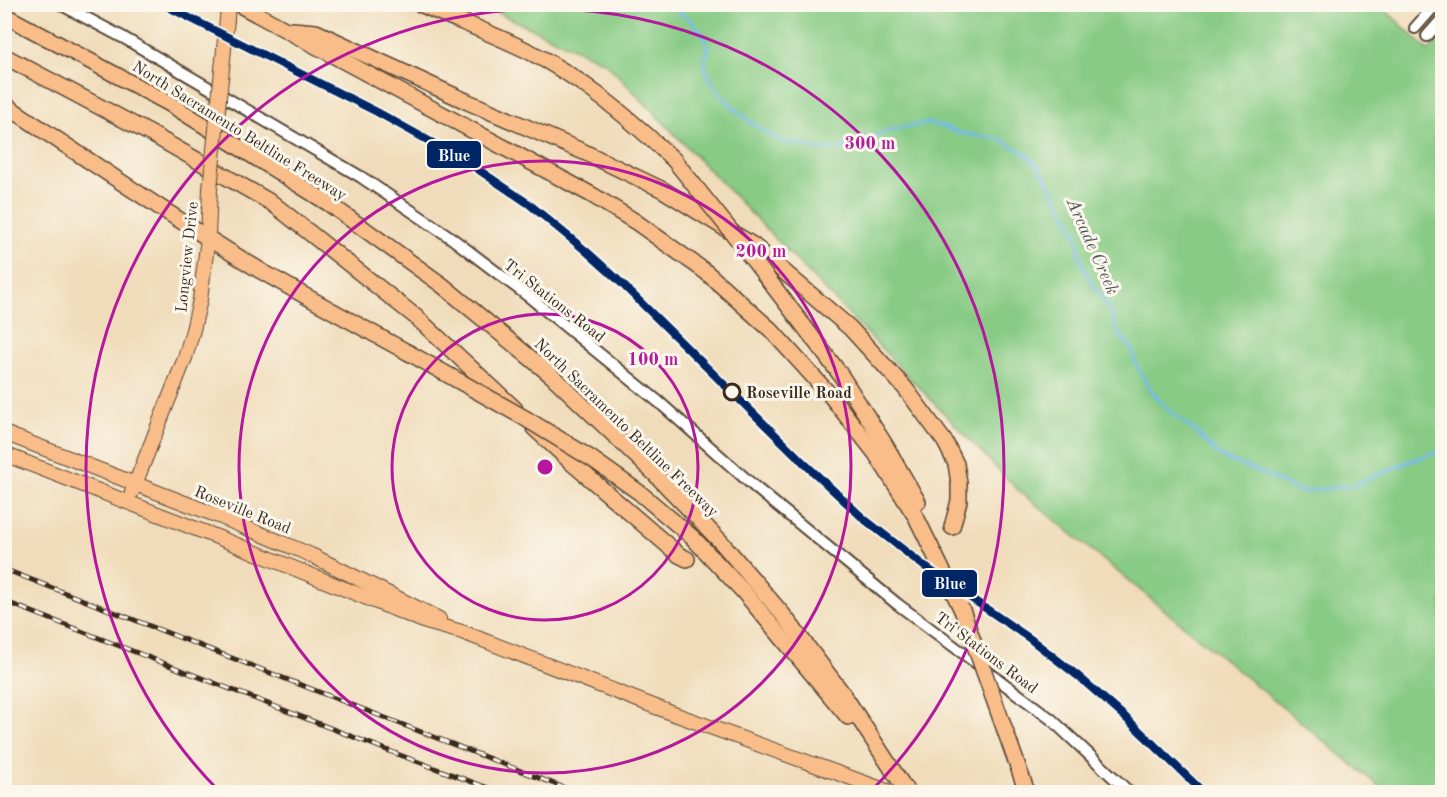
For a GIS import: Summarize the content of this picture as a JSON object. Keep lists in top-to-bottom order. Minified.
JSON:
{"streets":{"highway":["North Sacramento Beltline Freeway"],"main road":["Longview Drive","Roseville Road"],"street":["Tri Stations Road"]},"crossings":[["Longview Drive","Roseville Road"]],"water":["Arcade Creek"],"places":["Roseville Road"],"lines":["transit line Blue"],"rings":["300 m","200 m","100 m"]}
